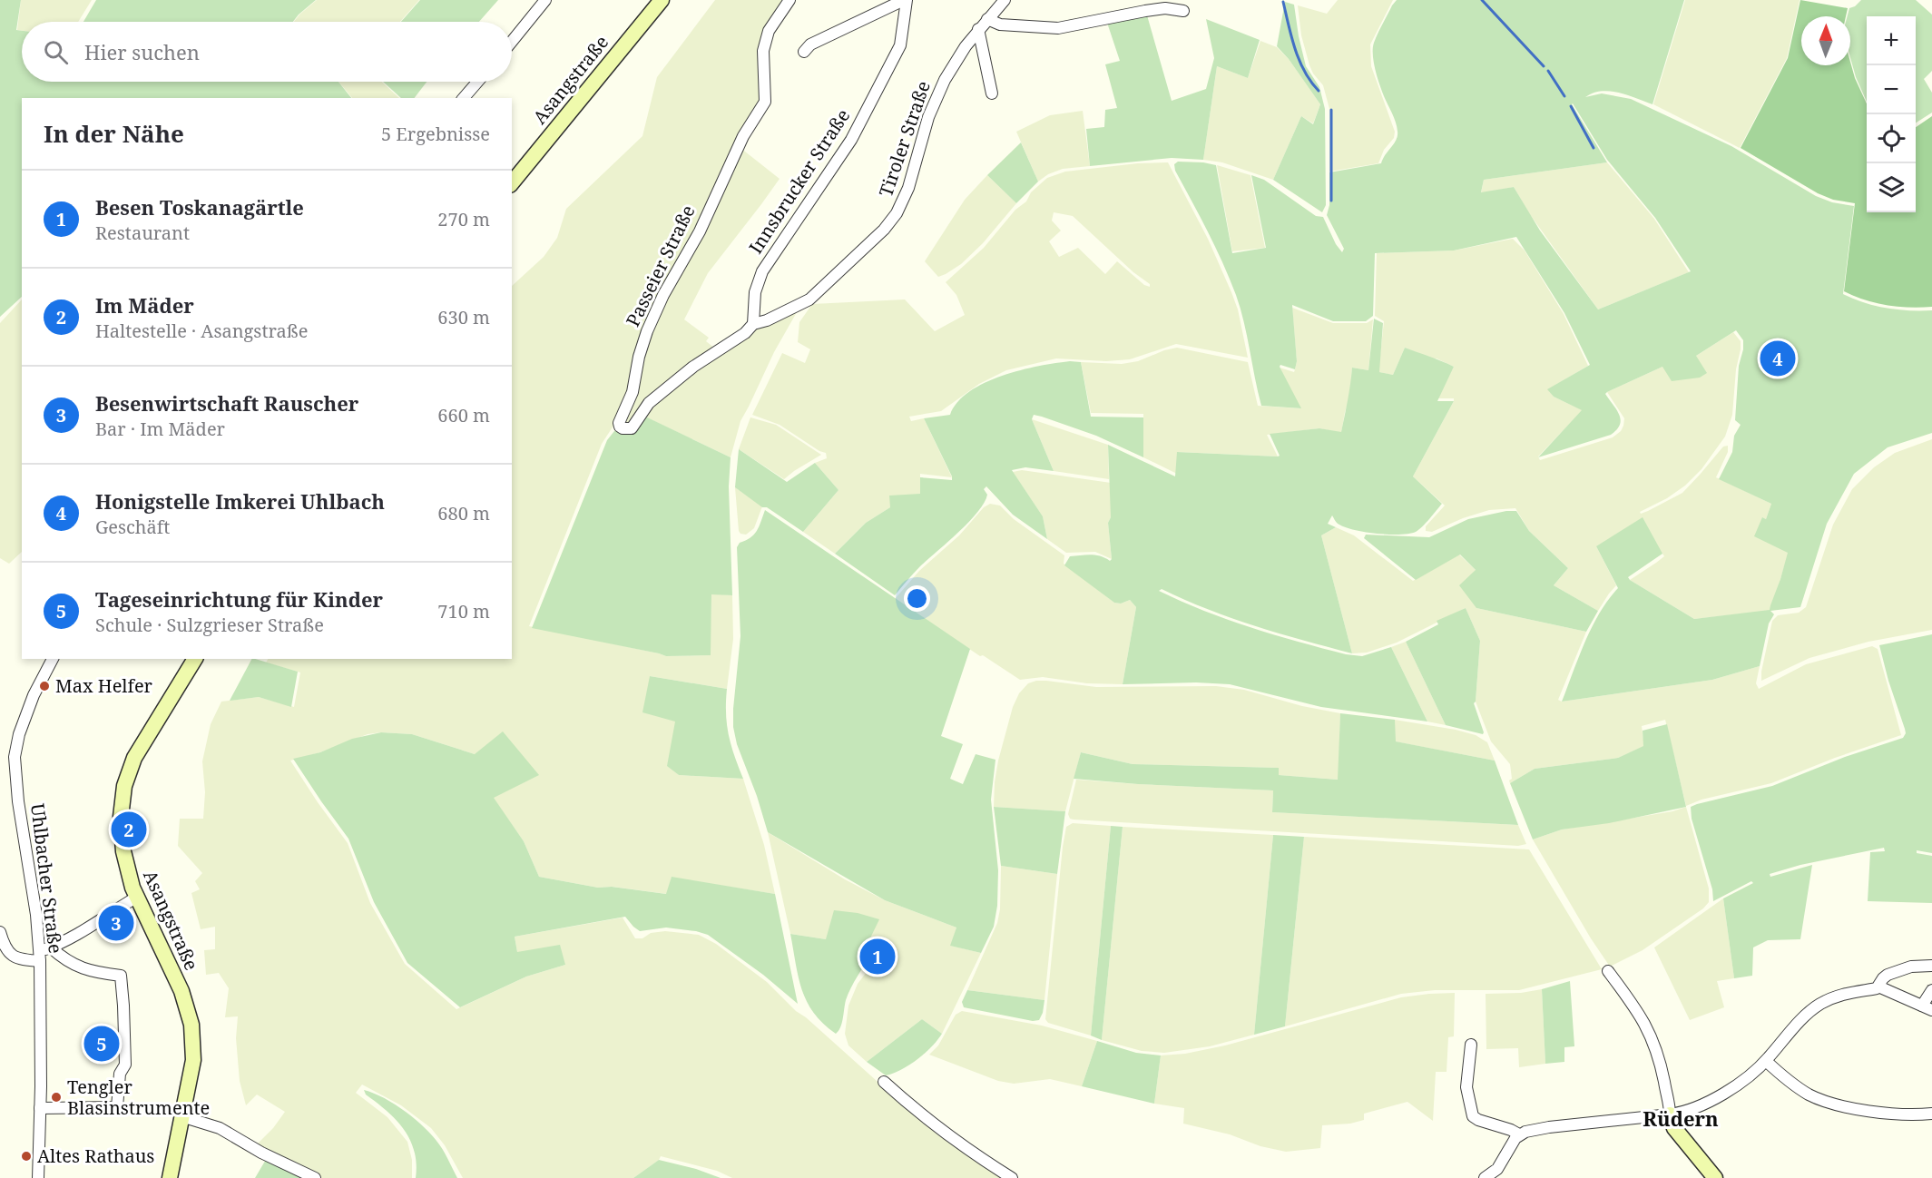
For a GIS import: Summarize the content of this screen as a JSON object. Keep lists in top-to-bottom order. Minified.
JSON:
{"streets":{"street":["Asangstraße","Tiroler Straße","Innsbrucker Straße","Passeier Straße","Uhlbacher Straße"]},"crossings":[["Tiroler Straße","Passeier Straße"],["Innsbrucker Straße","Passeier Straße"]],"districts":["Rüdern"],"places":["Max Helfer","Tengler Blasinstrumente","Altes Rathaus"],"north":"top","page":{"map_buttons":["+","−"],"search":"Hier suchen","heading":["In der Nähe","5 Ergebnisse"],"list":[{"mark":"1","name":"Besen Toskanagärtle","note":"Restaurant","value":"270 m"},{"mark":"2","name":"Im Mäder","note":"Haltestelle · Asangstraße","value":"630 m"},{"mark":"3","name":"Besenwirtschaft Rauscher","note":"Bar · Im Mäder","value":"660 m"},{"mark":"4","name":"Honigstelle Imkerei Uhlbach","note":"Geschäft","value":"680 m"},{"mark":"5","name":"Tageseinrichtung für Kinder","note":"Schule · Sulzgrieser Straße","value":"710 m"}],"pins":["4","2","3","1","5"]}}
